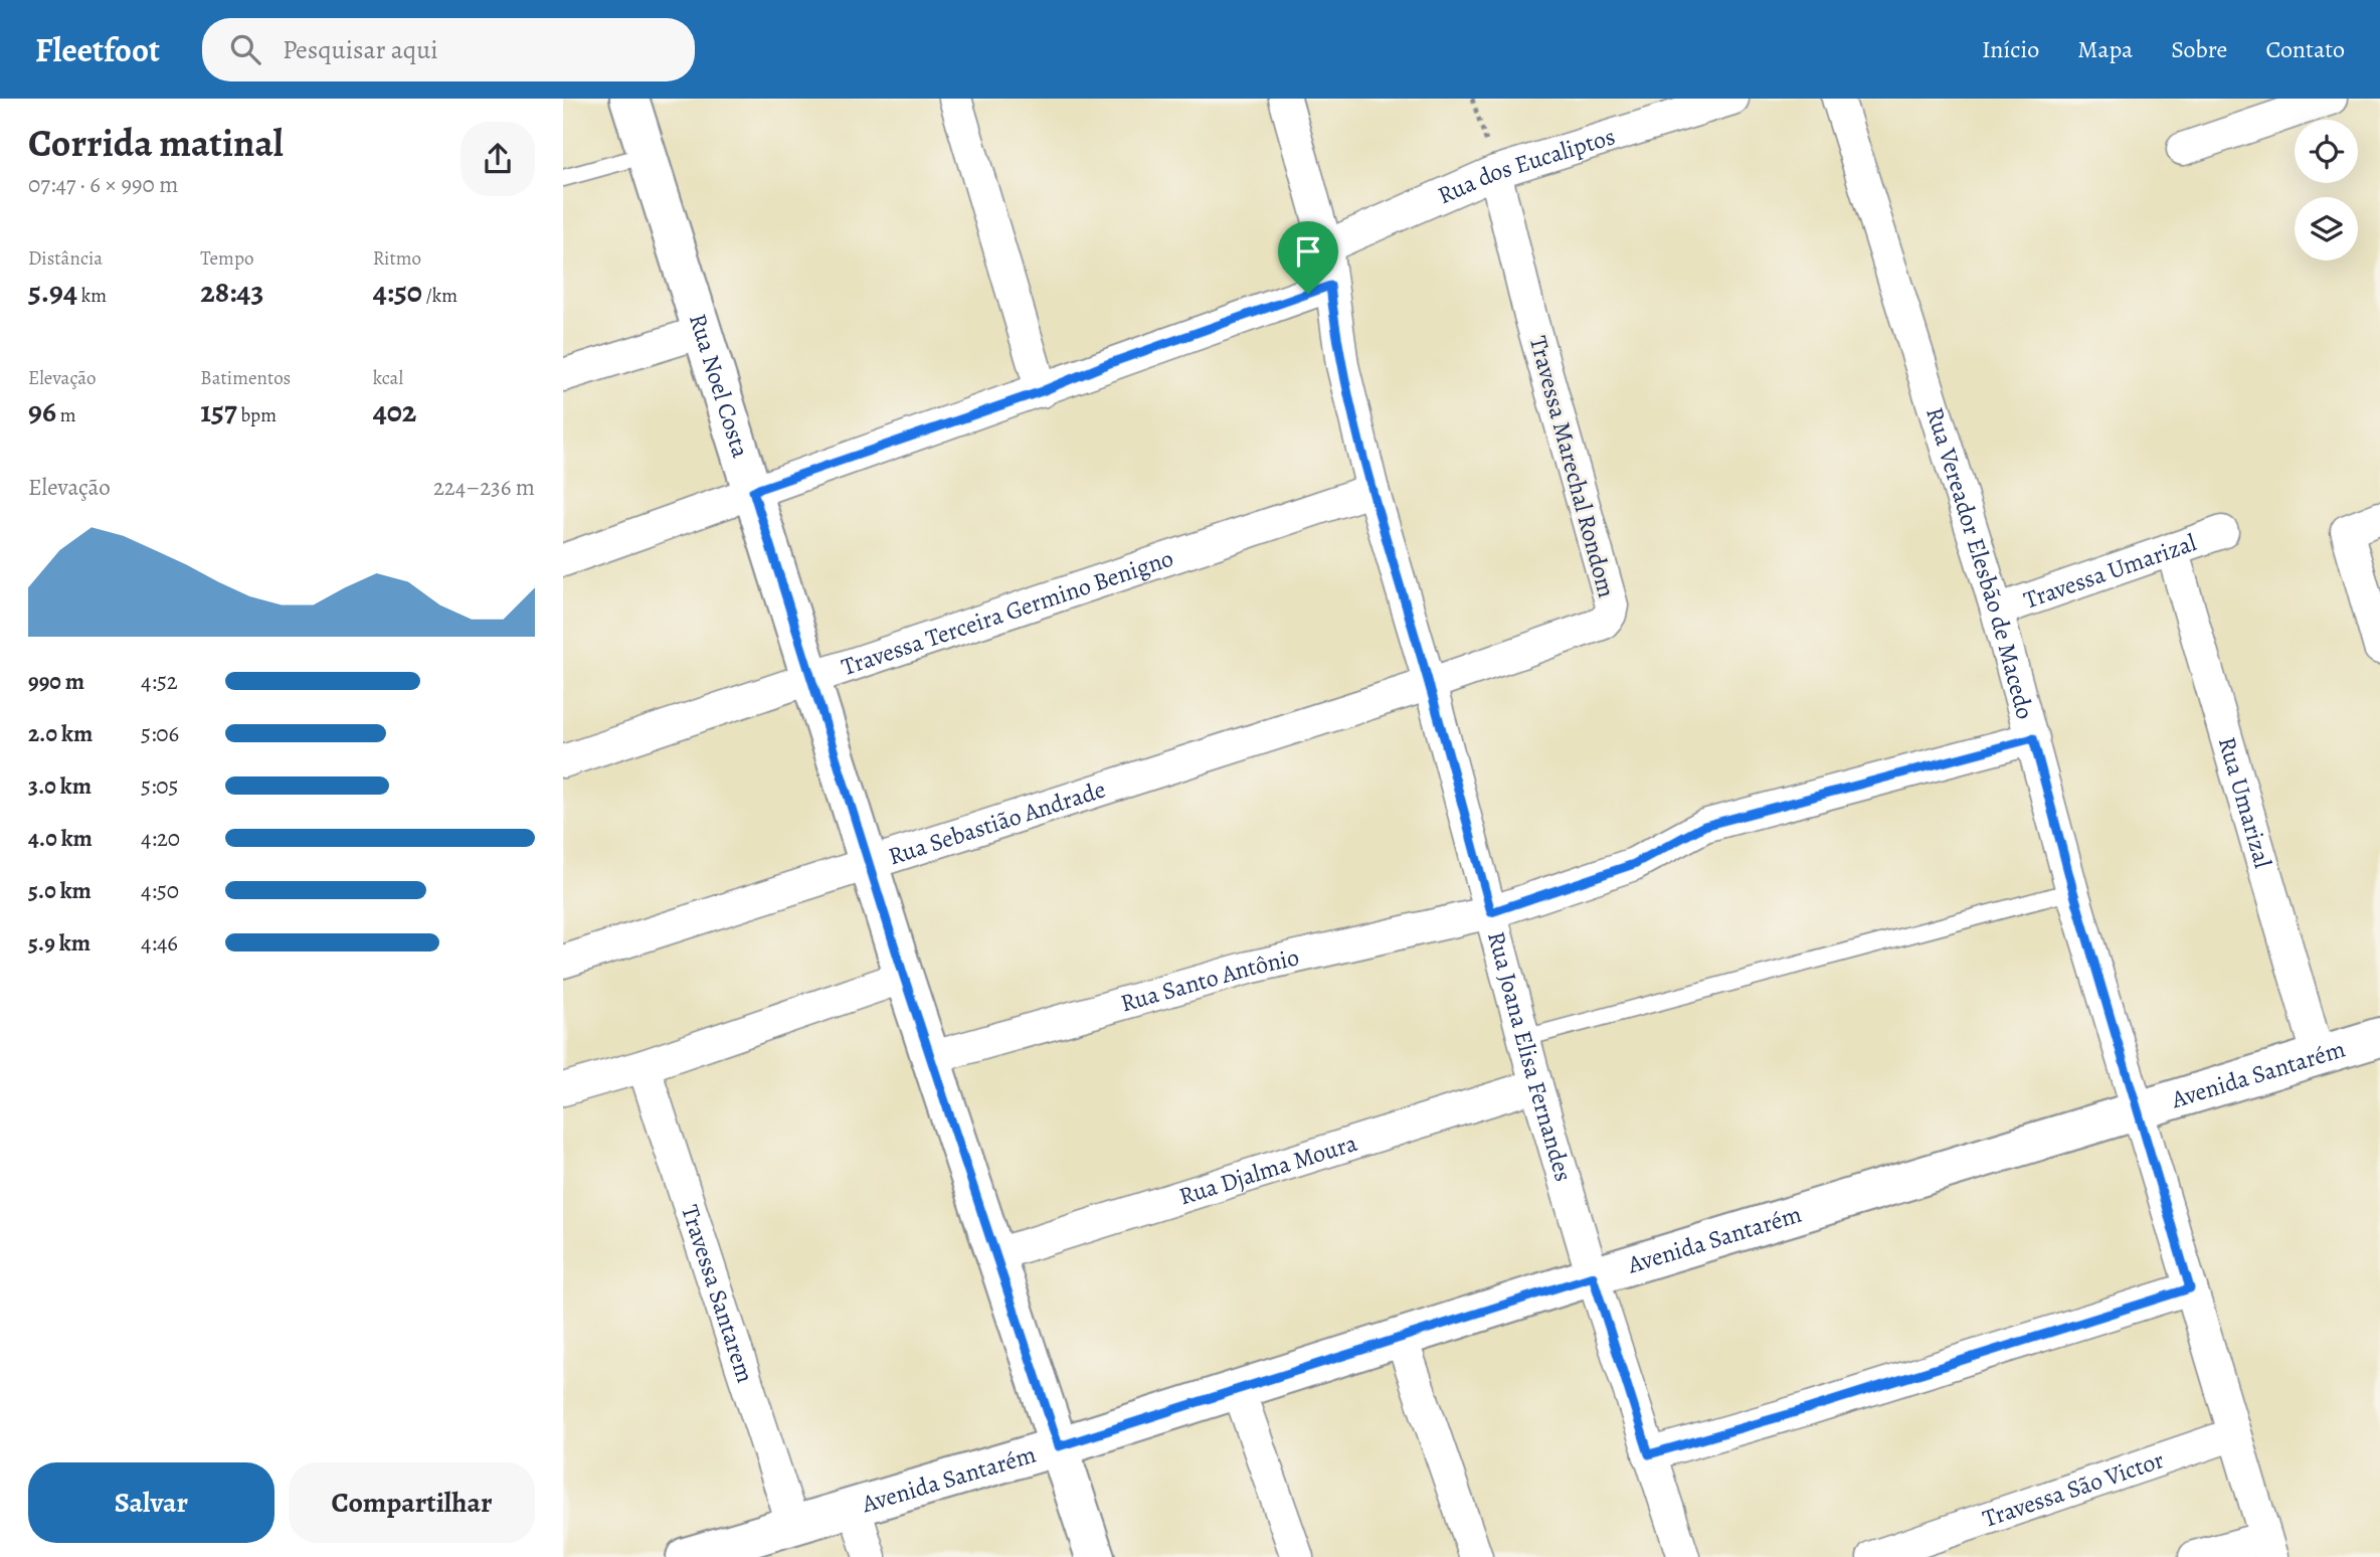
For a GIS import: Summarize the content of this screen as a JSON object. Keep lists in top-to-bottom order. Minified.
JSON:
{"streets":{"street":["Rua dos Eucaliptos","Rua Noel Costa","Travessa Marechal Rondom","Rua Vereador Elesbão de Macedo","Travessa Umarizal","Travessa Terceira Germino Benigno","Rua Umarizal","Rua Sebastião Andrade","Rua Santo Antônio","Rua Joana Elisa Fernandes","Avenida Santarém","Rua Djalma Moura","Travessa Santarem","Travessa São Victor"]},"crossings":[["Rua dos Eucaliptos","Travessa Marechal Rondom"],["Rua dos Eucaliptos","Rua Joana Elisa Fernandes"],["Rua Noel Costa","Travessa Terceira Germino Benigno"],["Rua Noel Costa","Rua Sebastião Andrade"],["Rua Noel Costa","Rua Santo Antônio"],["Rua Noel Costa","Avenida Santarém"],["Rua Noel Costa","Rua Djalma Moura"],["Travessa Marechal Rondom","Rua Sebastião Andrade"],["Travessa Marechal Rondom","Rua Joana Elisa Fernandes"],["Rua Vereador Elesbão de Macedo","Travessa Umarizal"],["Rua Vereador Elesbão de Macedo","Rua Santo Antônio"],["Rua Vereador Elesbão de Macedo","Avenida Santarém"],["Rua Vereador Elesbão de Macedo","Travessa São Victor"],["Travessa Umarizal","Rua Umarizal"],["Travessa Terceira Germino Benigno","Rua Joana Elisa Fernandes"],["Rua Umarizal","Avenida Santarém"],["Rua Sebastião Andrade","Rua Joana Elisa Fernandes"],["Rua Santo Antônio","Rua Joana Elisa Fernandes"],["Rua Joana Elisa Fernandes","Avenida Santarém"],["Rua Joana Elisa Fernandes","Rua Djalma Moura"],["Avenida Santarém","Travessa Santarem"]],"page":{"header":"Fleetfoot","search":"Pesquisar aqui","nav":["Início","Mapa","Sobre","Contato"],"heading":["Corrida matinal","07:47 · 6 × 990 m"],"stats":[["Distância","5.94 km"],["Tempo","28:43"],["Ritmo","4:50 /km"],["Elevação","96 m"],["Batimentos","157 bpm"],["kcal","402"]],"chart":["Elevação","224–236 m"],"list":[{"name":"990 m","note":"4:52"},{"name":"2.0 km","note":"5:06"},{"name":"3.0 km","note":"5:05"},{"name":"4.0 km","note":"4:20"},{"name":"5.0 km","note":"4:50"},{"name":"5.9 km","note":"4:46"}],"buttons":["Salvar","Compartilhar"]}}
